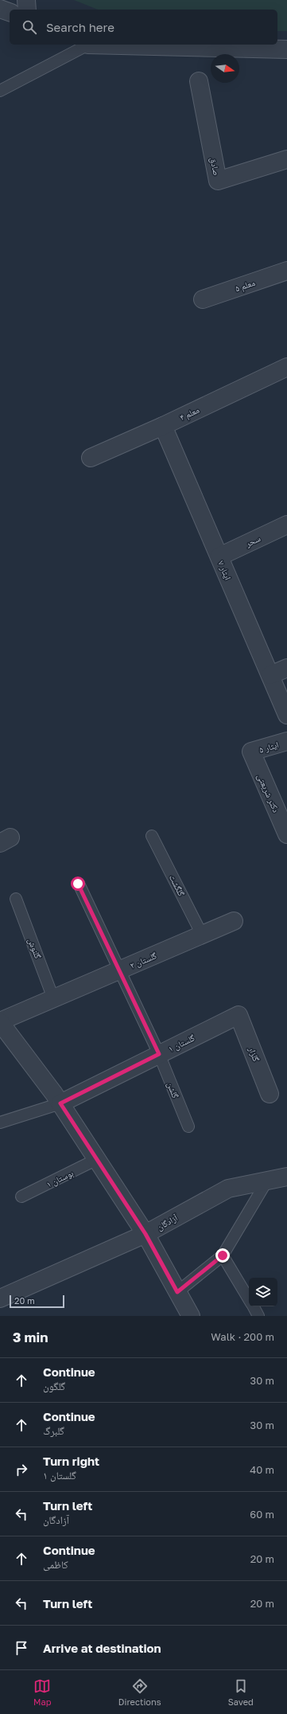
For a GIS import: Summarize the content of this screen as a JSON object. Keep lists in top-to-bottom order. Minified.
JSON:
{"streets":{"street":["صادق","معلم ۵","معلم ۴","سحر","ایثار ۷","ایثار ۵","دکتر شریعتی","گلستان ۲","گلستان ۱","گلزار","آزادگان"],"lane":["گلگشت","گلنوش","گلشن","بوستان ۱"]},"crossings":[["معلم ۴","ایثار ۷"],["سحر","ایثار ۷"],["ایثار ۵","دکتر شریعتی"],["گلگشت","گلستان ۲"],["گلنوش","گلستان ۲"],["گلستان ۲","گلشن"],["گلستان ۱","گلزار"],["گلستان ۱","گلشن"]],"scale_bar":"20 m","north":"right","page":{"search":"Search here","scale":"20 m","heading":["3 min","Walk · 200 m"],"list":[["Continue","گلگون","30 m"],["Continue","گلبرگ","30 m"],["Turn right","گلستان ۱","40 m"],["Turn left","آزادگان","60 m"],["Continue","کاظمی","20 m"],["Turn left","20 m"],"Arrive at destination"],"nav":["Map","Directions","Saved"]}}
